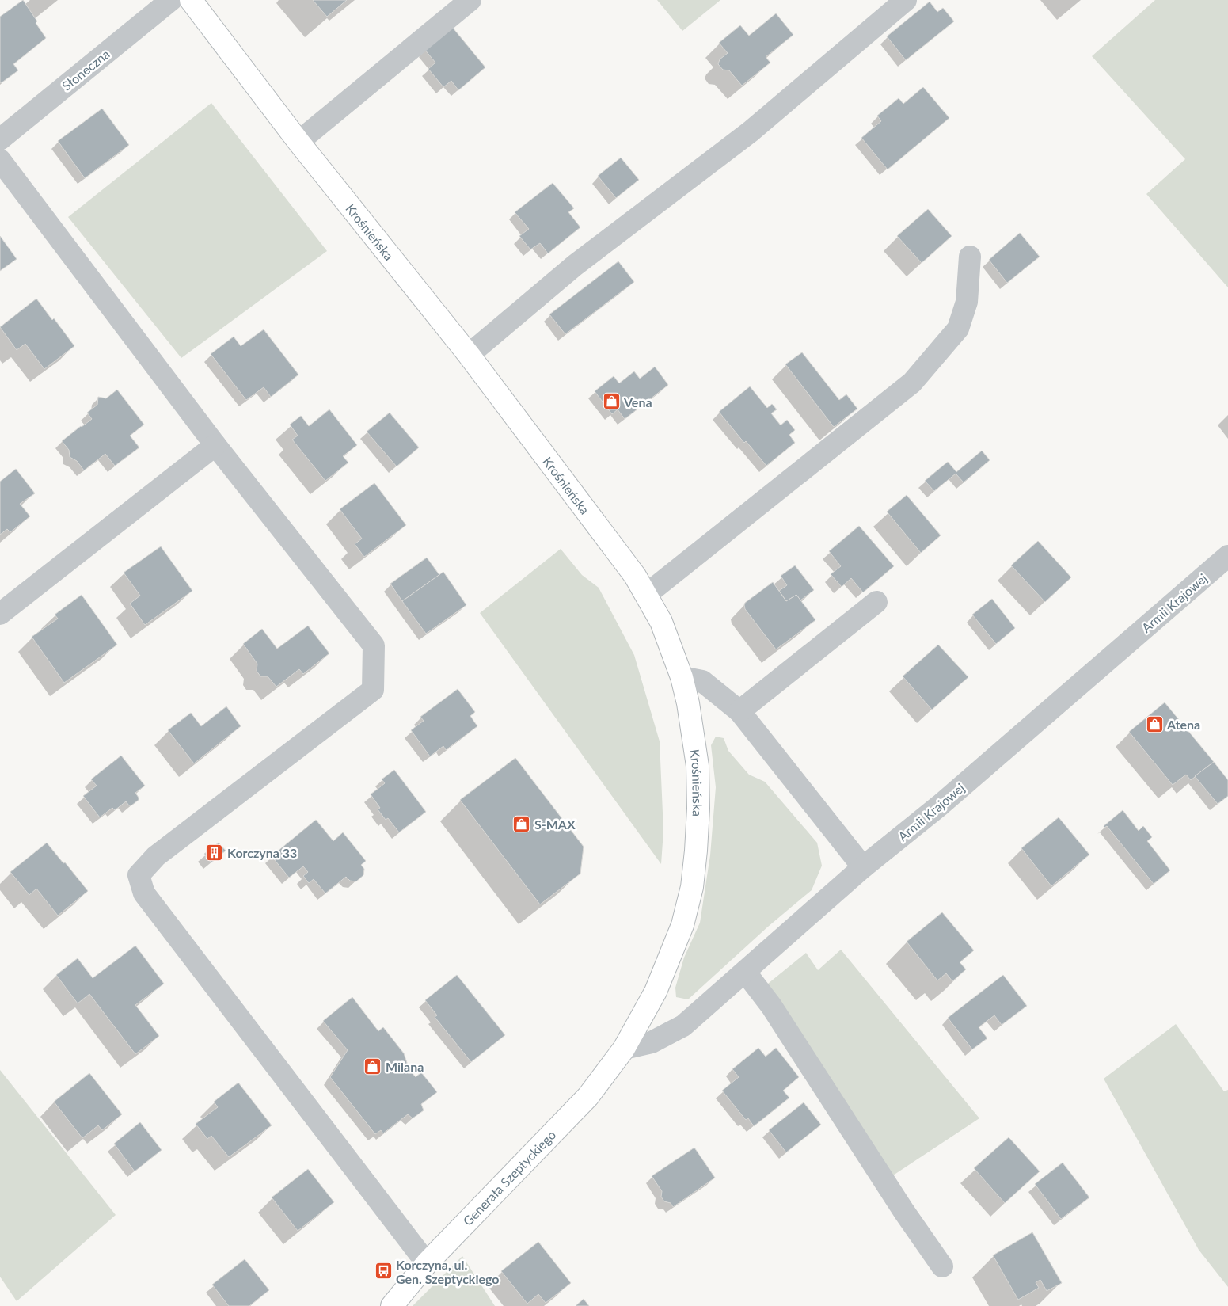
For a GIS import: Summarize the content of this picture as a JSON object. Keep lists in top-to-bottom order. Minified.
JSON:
{"streets":{"main road":["Krośnieńska","Generała Szeptyckiego"],"street":["Słoneczna","Armii Krajowej"]},"crossings":[["Krośnieńska","Armii Krajowej"],["Krośnieńska","Generała Szeptyckiego"],["Armii Krajowej","Generała Szeptyckiego"]],"places":{"shop":["Vena","Atena","S-MAX","Milana"],"building":["Korczyna 33"],"bus stop":["Korczyna, ul. Gen. Szeptyckiego"]}}
